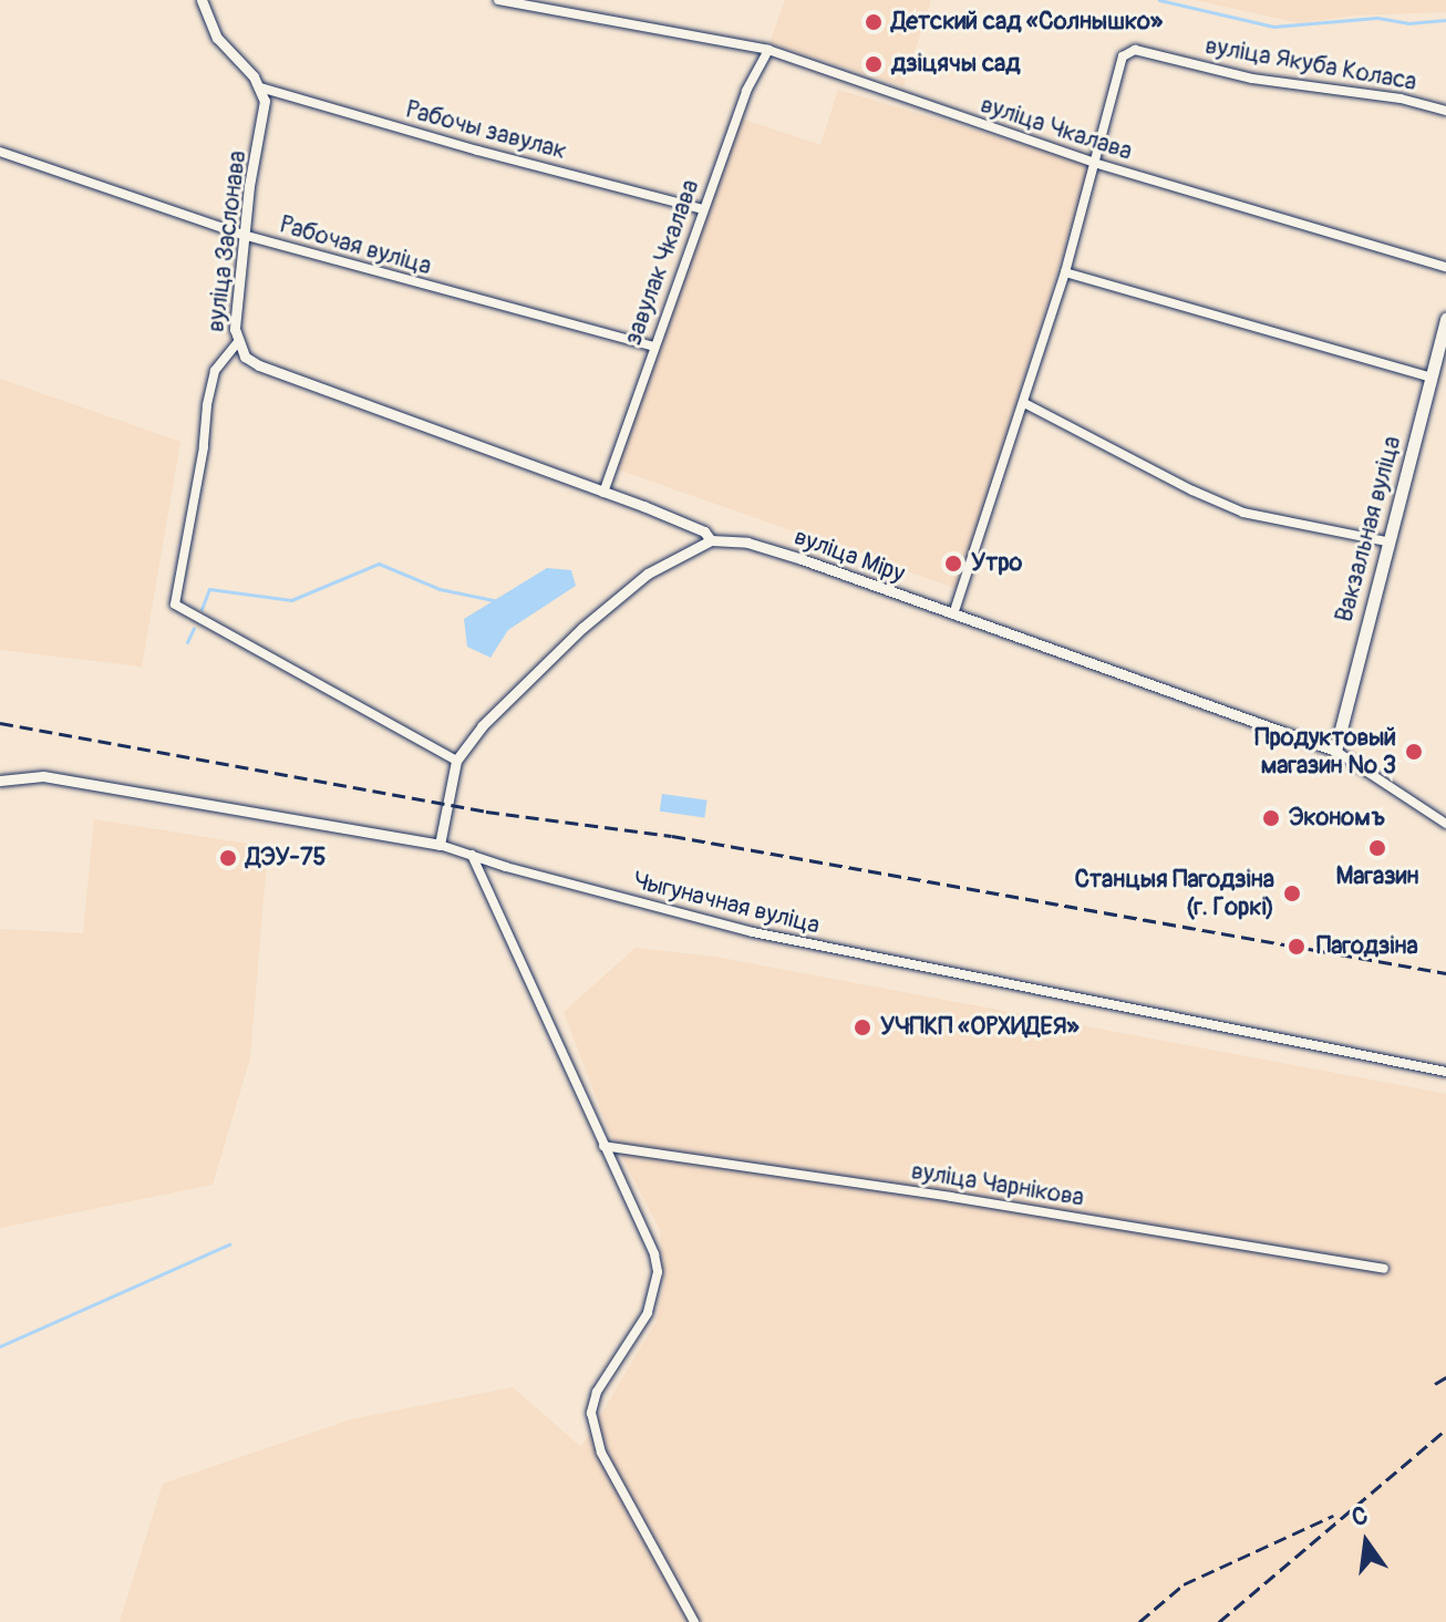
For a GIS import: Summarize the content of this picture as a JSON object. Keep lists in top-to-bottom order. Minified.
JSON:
{"streets":{"main road":["Вакзальная вуліца"],"street":["вуліца Якуба Коласа","вуліца Чкалава","Рабочы завулак","вуліца Заслонава","Рабочая вуліца","завулак Чкалава","вуліца Міру","Чыгуначная вуліца","вуліца Чарнікова"]},"crossings":[["вуліца Якуба Коласа","вуліца Чкалава"],["вуліца Якуба Коласа","вуліца Міру"],["вуліца Чкалава","завулак Чкалава"],["Рабочы завулак","вуліца Заслонава"],["Рабочы завулак","завулак Чкалава"],["вуліца Заслонава","Рабочая вуліца"],["вуліца Заслонава","вуліца Міру"],["Рабочая вуліца","завулак Чкалава"],["завулак Чкалава","вуліца Міру"],["Вакзальная вуліца","вуліца Міру"]],"places":["Детский сад «Солнышко»","дзіцячы сад","Утро","Продуктовый магазин № 3","Экономъ","Магазин","ДЭУ-75","Станцыя Пагодзіна (г. Горкі)","Пагодзіна","УЧПКП «ОРХИДЕЯ»"],"north":"top"}
